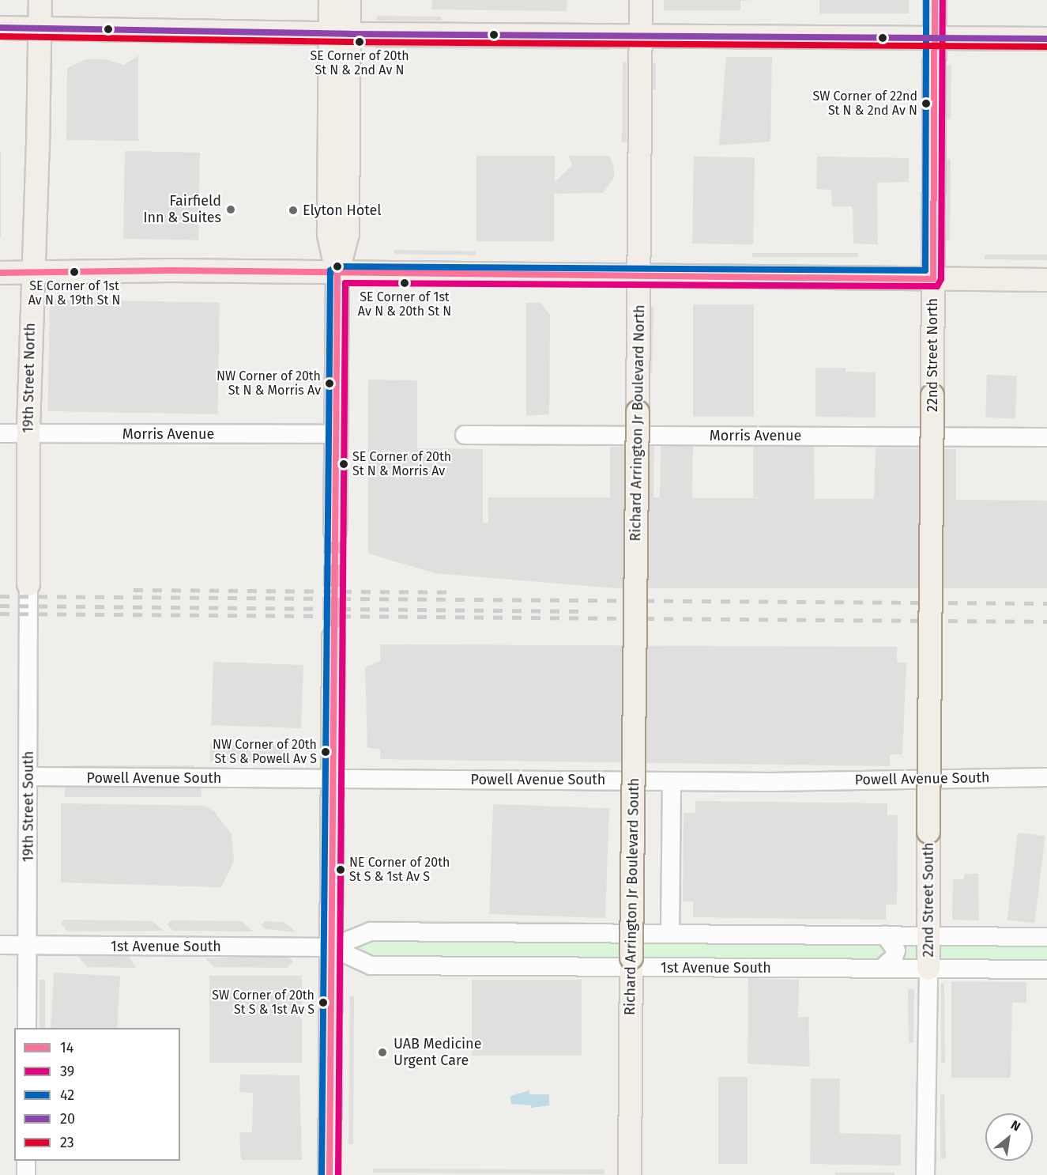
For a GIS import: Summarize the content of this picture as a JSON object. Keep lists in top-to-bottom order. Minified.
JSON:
{"streets":{"main road":["22nd Street North","19th Street North","Richard Arrington Jr Boulevard North","Richard Arrington Jr Boulevard South","22nd Street South"],"street":["Morris Avenue","Powell Avenue South","19th Street South","1st Avenue South"]},"crossings":[["22nd Street North","22nd Street South"],["19th Street North","Morris Avenue"],["19th Street North","19th Street South"],["Richard Arrington Jr Boulevard North","Richard Arrington Jr Boulevard South"],["Powell Avenue South","19th Street South"],["19th Street South","1st Avenue South"],["Richard Arrington Jr Boulevard South","1st Avenue South"],["22nd Street South","1st Avenue South"]],"places":["SE Corner of 20th St N & 2nd Av N","SW Corner of 22nd St N & 2nd Av N","Fairfield Inn & Suites","Elyton Hotel","SE Corner of 1st Av N & 19th St N","SE Corner of 1st Av N & 20th St N","NW Corner of 20th St N & Morris Av","SE Corner of 20th St N & Morris Av","NW Corner of 20th St S & Powell Av S","NE Corner of 20th St S & 1st Av S","SW Corner of 20th St S & 1st Av S","UAB Medicine Urgent Care"],"lines":["transit line 14","transit line 39","transit line 42","transit line 20","transit line 23"],"legend":["14","39","42","20","23"],"north":"top right"}
